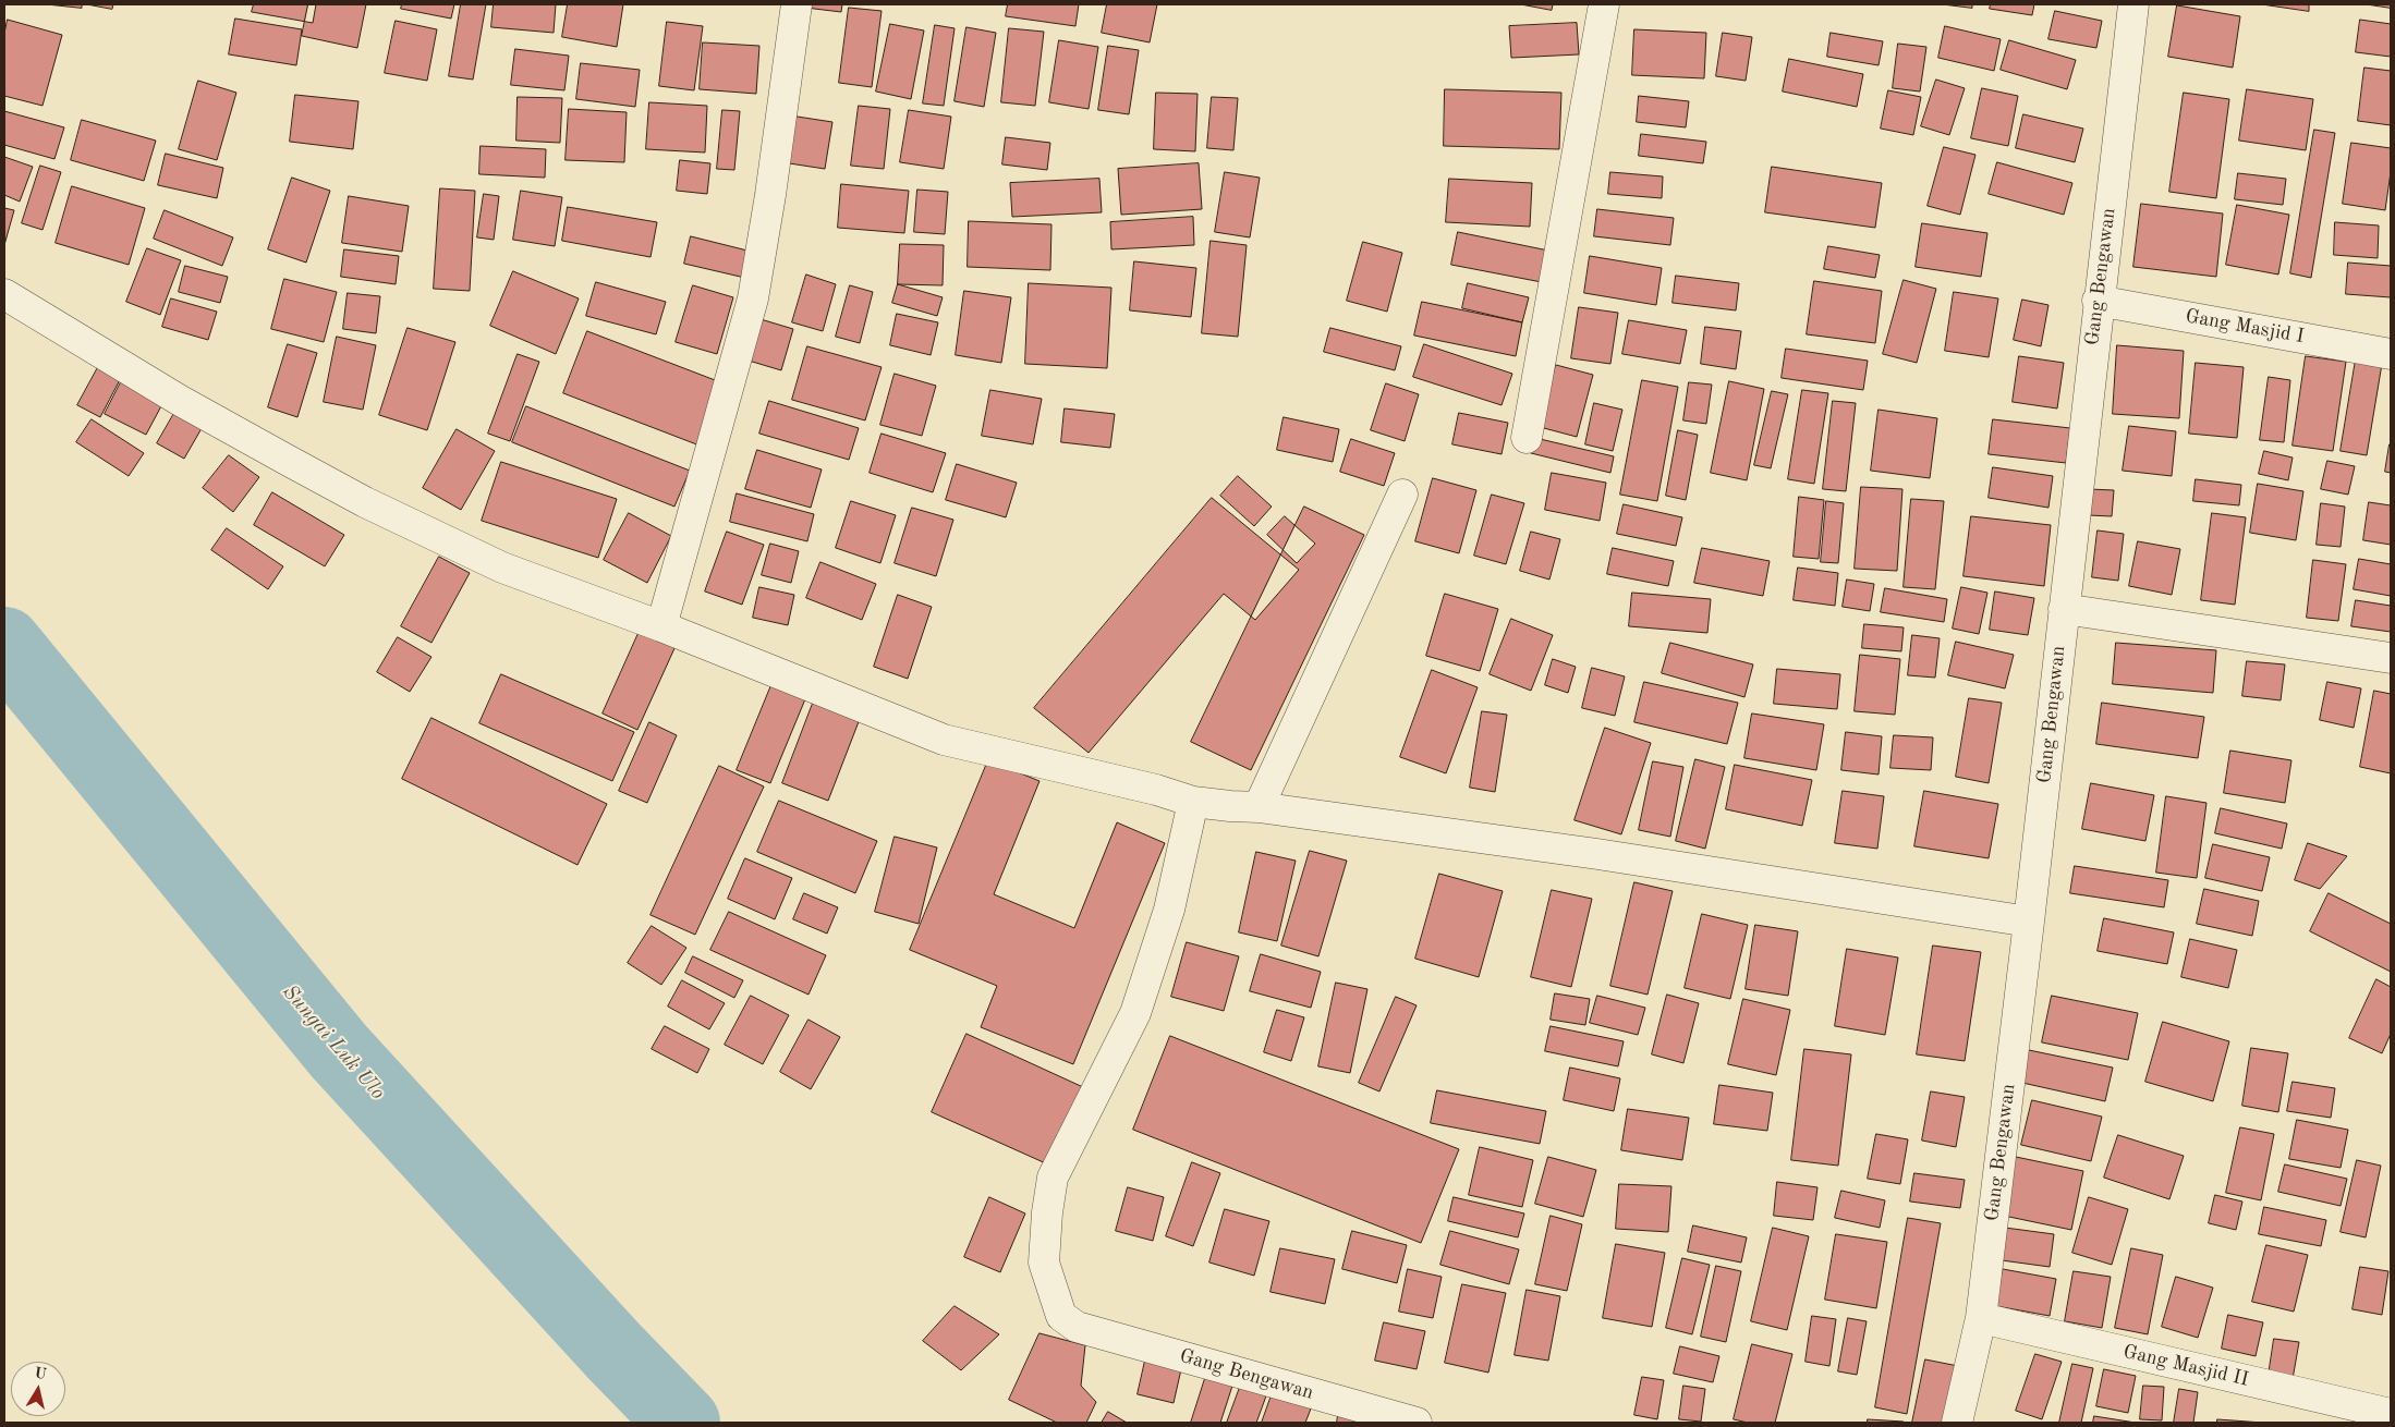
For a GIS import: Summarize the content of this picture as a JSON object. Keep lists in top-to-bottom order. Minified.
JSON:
{"streets":{"street":["Gang Bengawan","Gang Masjid I","Gang Masjid II"]},"crossings":[["Gang Bengawan","Gang Masjid I"],["Gang Bengawan","Gang Masjid II"]],"water":["Sungai Luk Ulo"],"north":"top"}
